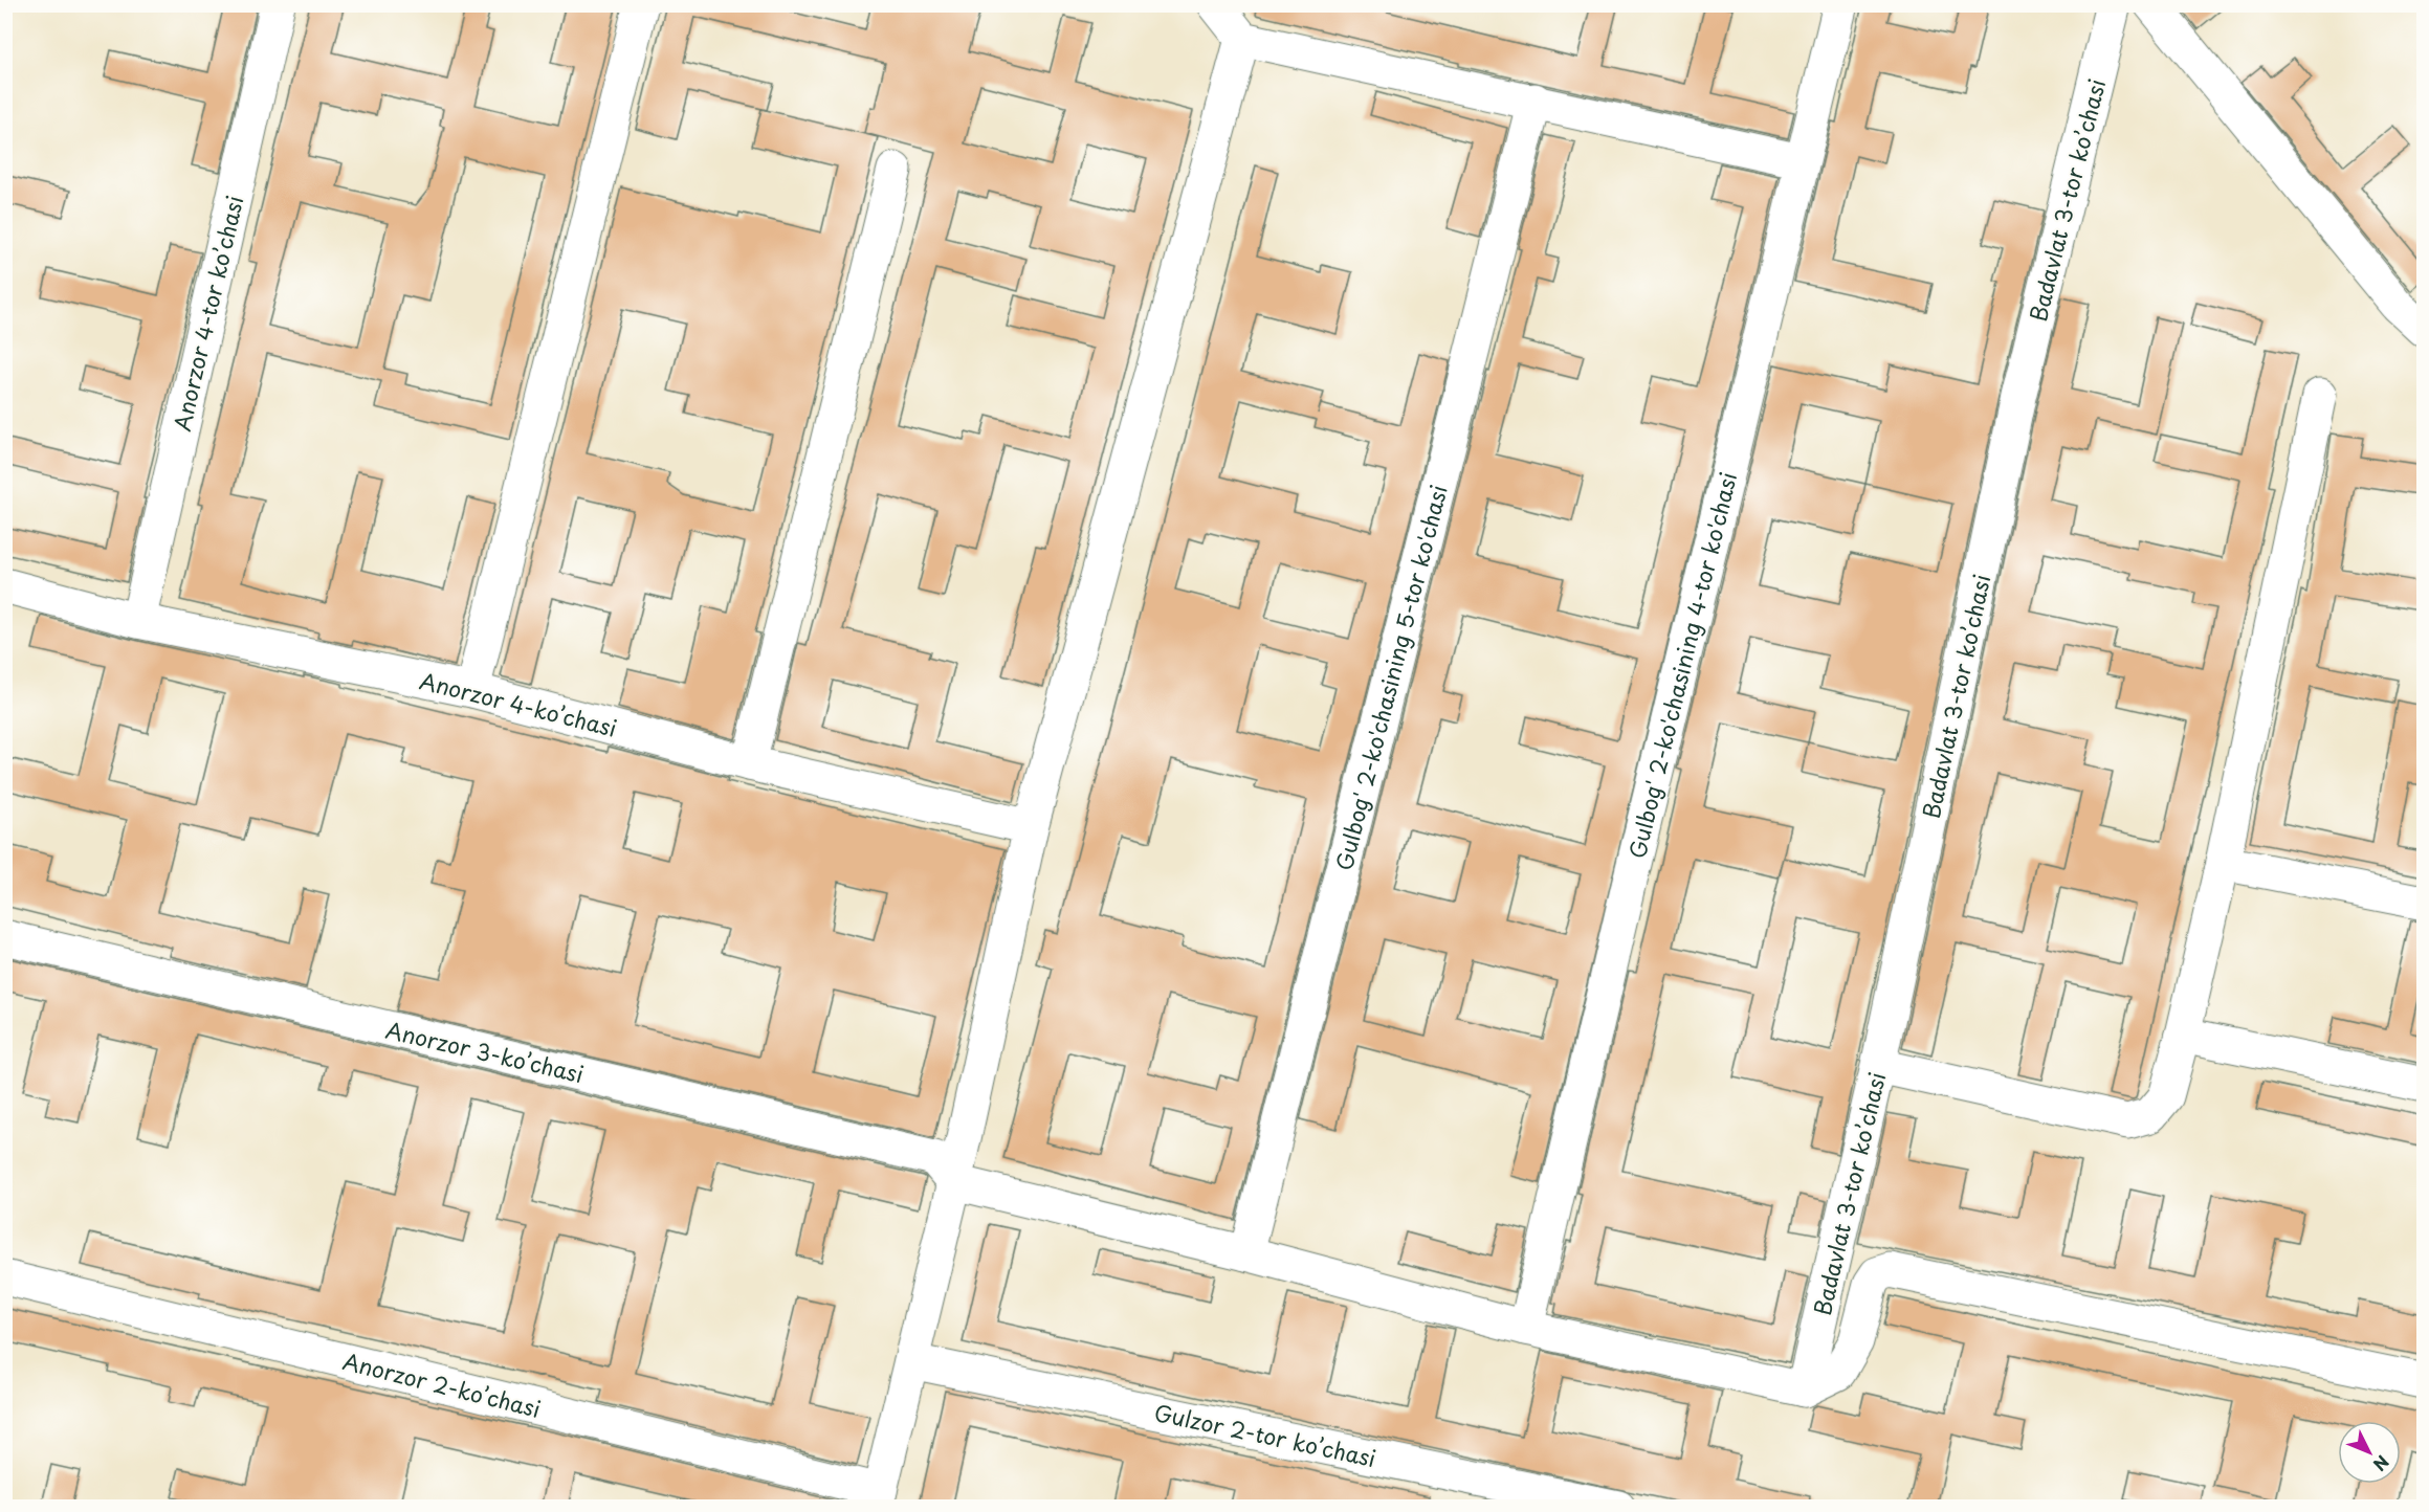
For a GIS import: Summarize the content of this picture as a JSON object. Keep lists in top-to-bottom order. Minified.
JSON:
{"streets":{"street":["Badavlat 3-tor koʼchasi","Anorzor 4-tor koʼchasi","Gulbog' 2-ko'chasining 4-tor ko'chasi","Gulbog' 2-ko'chasining 5-tor ko'chasi","Аnorzor 4-koʼchasi","Аnorzor 3-koʼchasi","Аnorzor 2-koʼchasi","Gulzor 2-tor koʼchasi"]},"crossings":[["Anorzor 4-tor koʼchasi","Аnorzor 4-koʼchasi"]],"north":"bottom right"}
